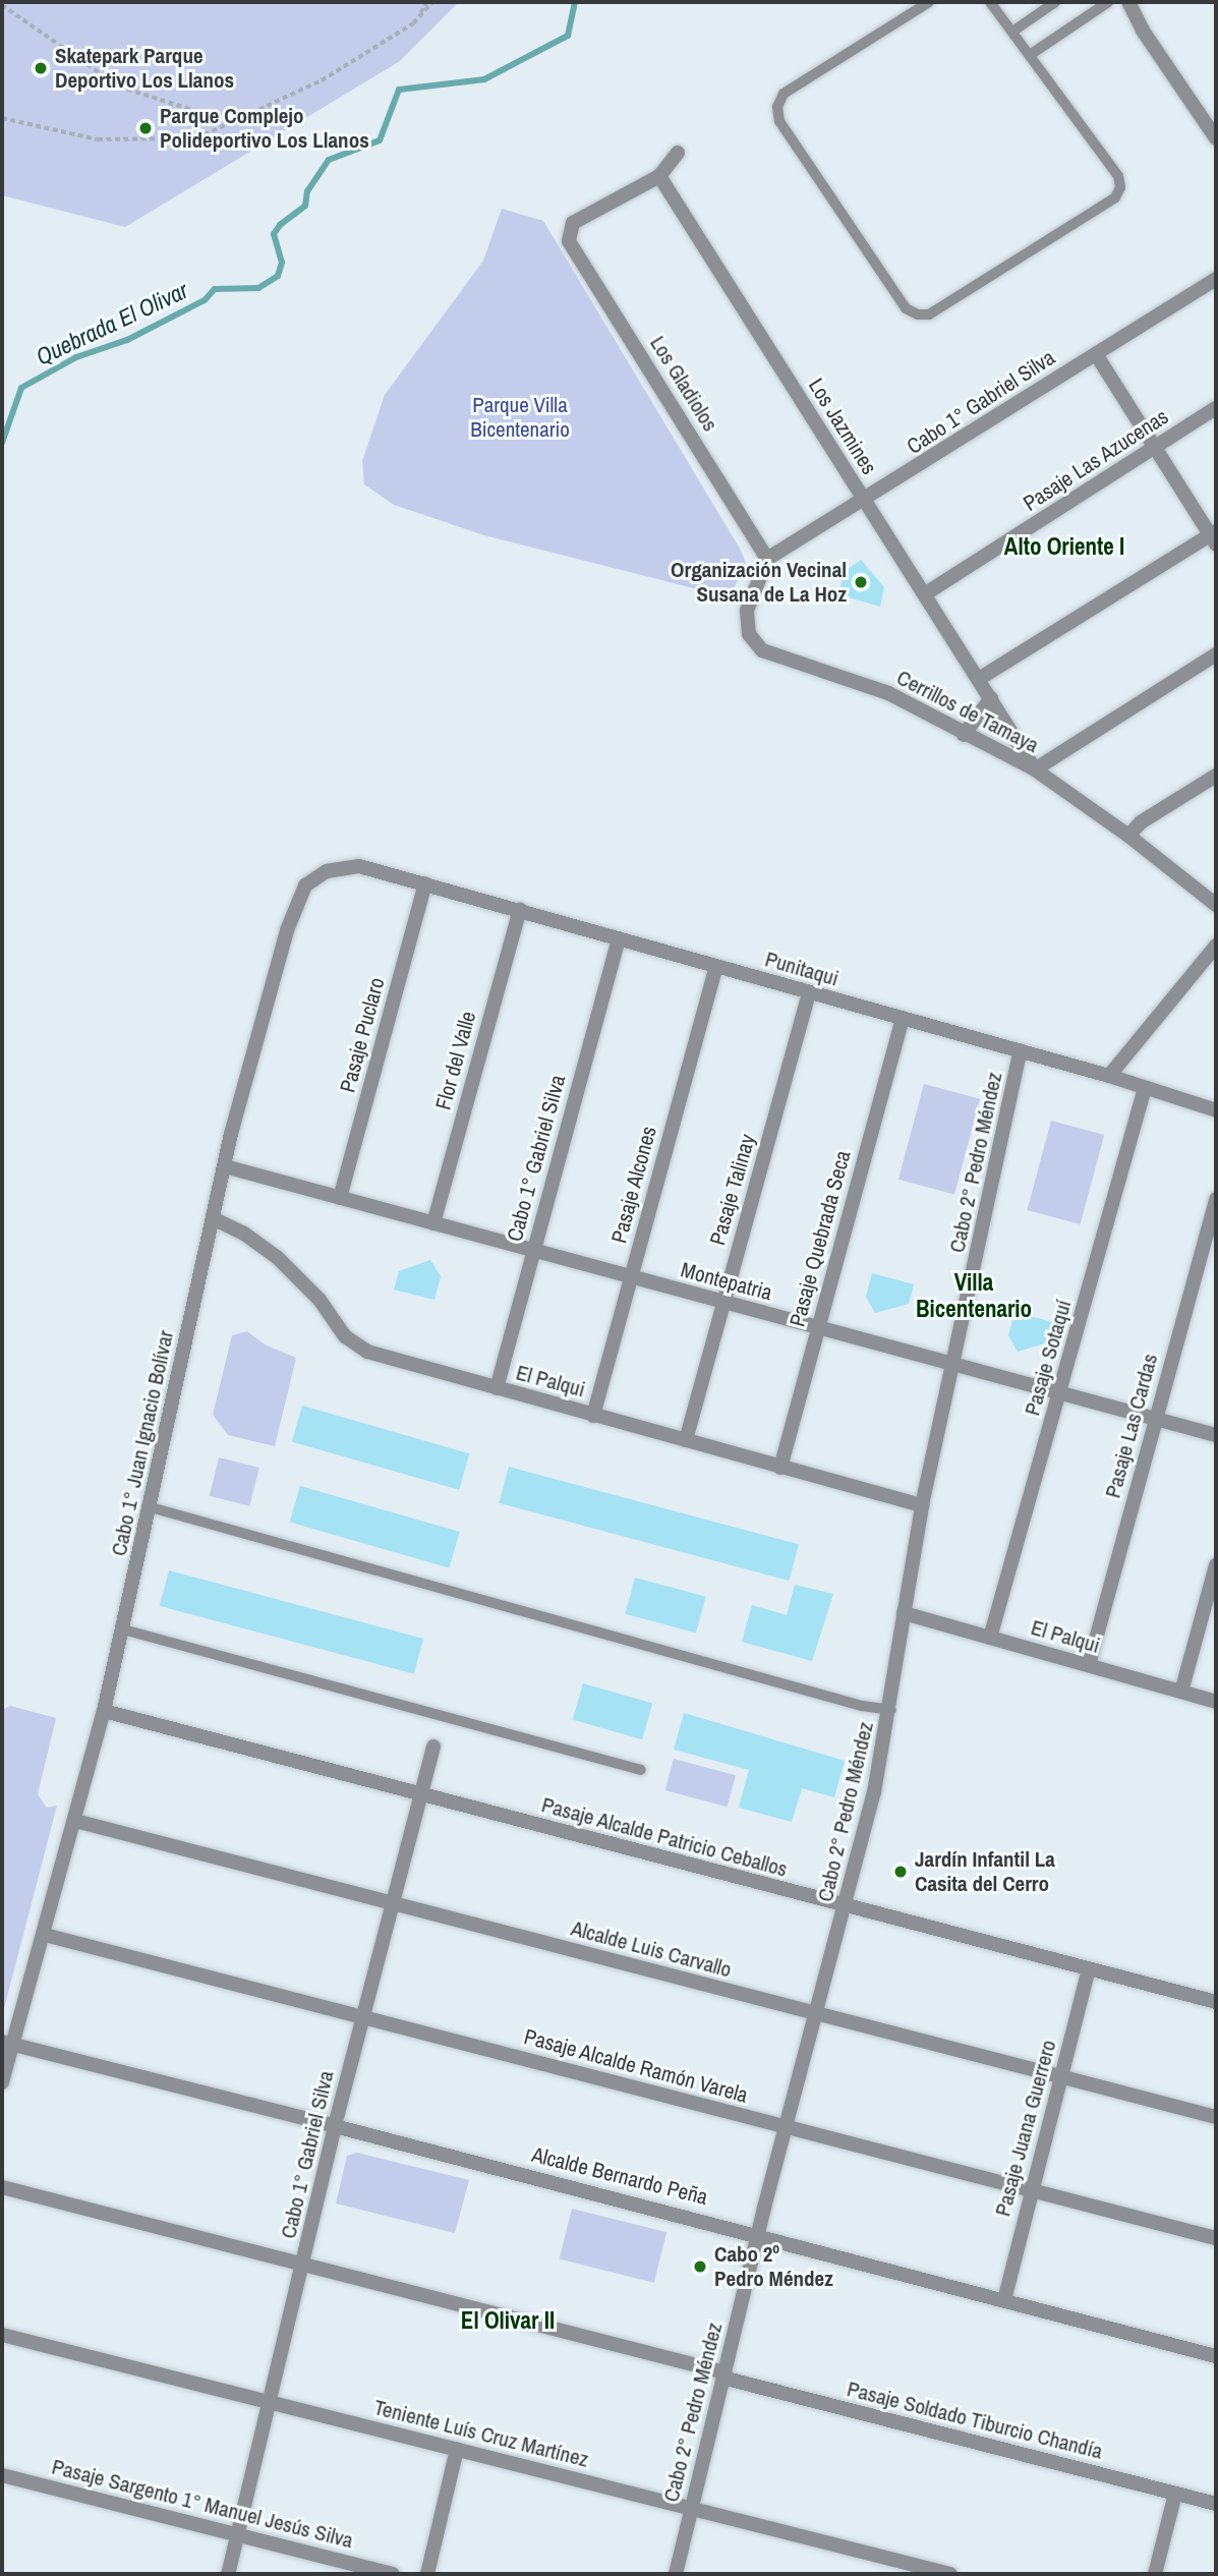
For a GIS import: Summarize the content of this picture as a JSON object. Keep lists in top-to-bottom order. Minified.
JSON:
{"streets":{"street":["Los Gladiolos","Cabo 1° Gabriel Silva","Los Jazmines","Pasaje Las Azucenas","Cerrillos de Tamaya","Punitaqui","Pasaje Puclaro","Flor del Valle","Cabo 2° Pedro Méndez","Pasaje Alcones","Pasaje Talinay","Pasaje Quebrada Seca","Montepatria","Pasaje Sotaquí","El Palqui","Pasaje Las Cardas","Cabo 1° Juan Ignacio Bolívar","Pasaje Alcalde Patricio Ceballos","Alcalde Luis Carvallo","Pasaje Alcalde Ramón Varela","Pasaje Juana Guerrero","Alcalde Bernardo Peña","Pasaje Soldado Tiburcio Chandía","Teniente Luís Cruz Martínez","Pasaje Sargento 1° Manuel Jesús Silva"]},"crossings":[["Los Gladiolos","Cabo 1° Gabriel Silva"],["Los Gladiolos","Los Jazmines"],["Los Gladiolos","Cerrillos de Tamaya"],["Cabo 1° Gabriel Silva","Los Jazmines"],["Cabo 1° Gabriel Silva","Cerrillos de Tamaya"],["Cabo 1° Gabriel Silva","Punitaqui"],["Cabo 1° Gabriel Silva","Montepatria"],["Cabo 1° Gabriel Silva","El Palqui"],["Cabo 1° Gabriel Silva","Pasaje Alcalde Patricio Ceballos"],["Cabo 1° Gabriel Silva","Alcalde Luis Carvallo"],["Cabo 1° Gabriel Silva","Pasaje Alcalde Ramón Varela"],["Cabo 1° Gabriel Silva","Alcalde Bernardo Peña"],["Cabo 1° Gabriel Silva","Pasaje Soldado Tiburcio Chandía"],["Cabo 1° Gabriel Silva","Teniente Luís Cruz Martínez"],["Cabo 1° Gabriel Silva","Pasaje Sargento 1° Manuel Jesús Silva"],["Los Jazmines","Pasaje Las Azucenas"],["Los Jazmines","Cerrillos de Tamaya"],["Punitaqui","Pasaje Puclaro"],["Punitaqui","Flor del Valle"],["Punitaqui","Cabo 2° Pedro Méndez"],["Punitaqui","Pasaje Alcones"],["Punitaqui","Pasaje Talinay"],["Punitaqui","Pasaje Quebrada Seca"],["Punitaqui","Pasaje Sotaquí"],["Punitaqui","Cabo 1° Juan Ignacio Bolívar"],["Pasaje Puclaro","Montepatria"],["Flor del Valle","Montepatria"],["Cabo 2° Pedro Méndez","Montepatria"],["Cabo 2° Pedro Méndez","El Palqui"],["Cabo 2° Pedro Méndez","Pasaje Alcalde Patricio Ceballos"],["Cabo 2° Pedro Méndez","Alcalde Luis Carvallo"],["Cabo 2° Pedro Méndez","Pasaje Alcalde Ramón Varela"],["Cabo 2° Pedro Méndez","Alcalde Bernardo Peña"],["Cabo 2° Pedro Méndez","Pasaje Soldado Tiburcio Chandía"],["Cabo 2° Pedro Méndez","Teniente Luís Cruz Martínez"],["Pasaje Alcones","Montepatria"],["Pasaje Alcones","El Palqui"],["Pasaje Talinay","Montepatria"],["Pasaje Talinay","El Palqui"],["Pasaje Quebrada Seca","Montepatria"],["Pasaje Quebrada Seca","El Palqui"],["Montepatria","Pasaje Sotaquí"],["Montepatria","Pasaje Las Cardas"],["Montepatria","Cabo 1° Juan Ignacio Bolívar"],["Pasaje Sotaquí","El Palqui"],["El Palqui","Pasaje Las Cardas"],["El Palqui","Cabo 1° Juan Ignacio Bolívar"],["Cabo 1° Juan Ignacio Bolívar","Pasaje Alcalde Patricio Ceballos"],["Cabo 1° Juan Ignacio Bolívar","Alcalde Luis Carvallo"],["Cabo 1° Juan Ignacio Bolívar","Pasaje Alcalde Ramón Varela"],["Cabo 1° Juan Ignacio Bolívar","Alcalde Bernardo Peña"],["Pasaje Alcalde Patricio Ceballos","Pasaje Juana Guerrero"],["Alcalde Luis Carvallo","Pasaje Juana Guerrero"],["Pasaje Alcalde Ramón Varela","Pasaje Juana Guerrero"],["Pasaje Juana Guerrero","Alcalde Bernardo Peña"]],"districts":["Alto Oriente I","Villa Bicentenario","El Olivar II"],"water":["Quebrada El Olivar"],"parks":["Parque Villa Bicentenario"],"places":["Skatepark Parque Deportivo Los Llanos","Parque Complejo Polideportivo Los Llanos","Organización Vecinal Susana de La Hoz","Jardín Infantil La Casita del Cerro","Cabo 2º Pedro Méndez"]}
